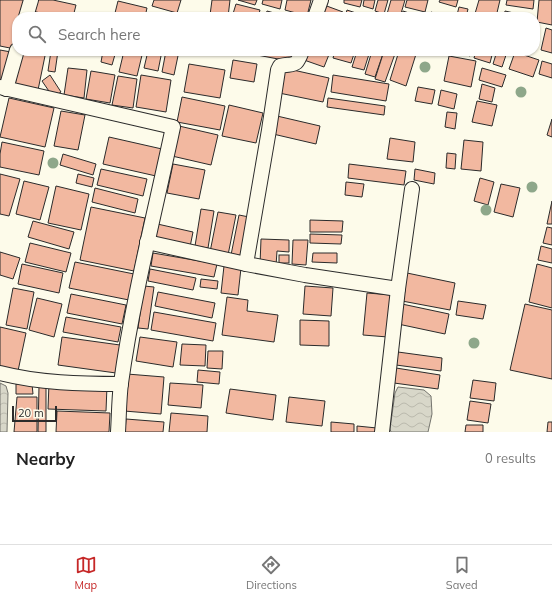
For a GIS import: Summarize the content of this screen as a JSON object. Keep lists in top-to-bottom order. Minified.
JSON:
{"scale_bar":"20 m","page":{"search":"Search here","scale":"20 m","heading":["Nearby","0 results"],"nav":["Map","Directions","Saved"]}}
